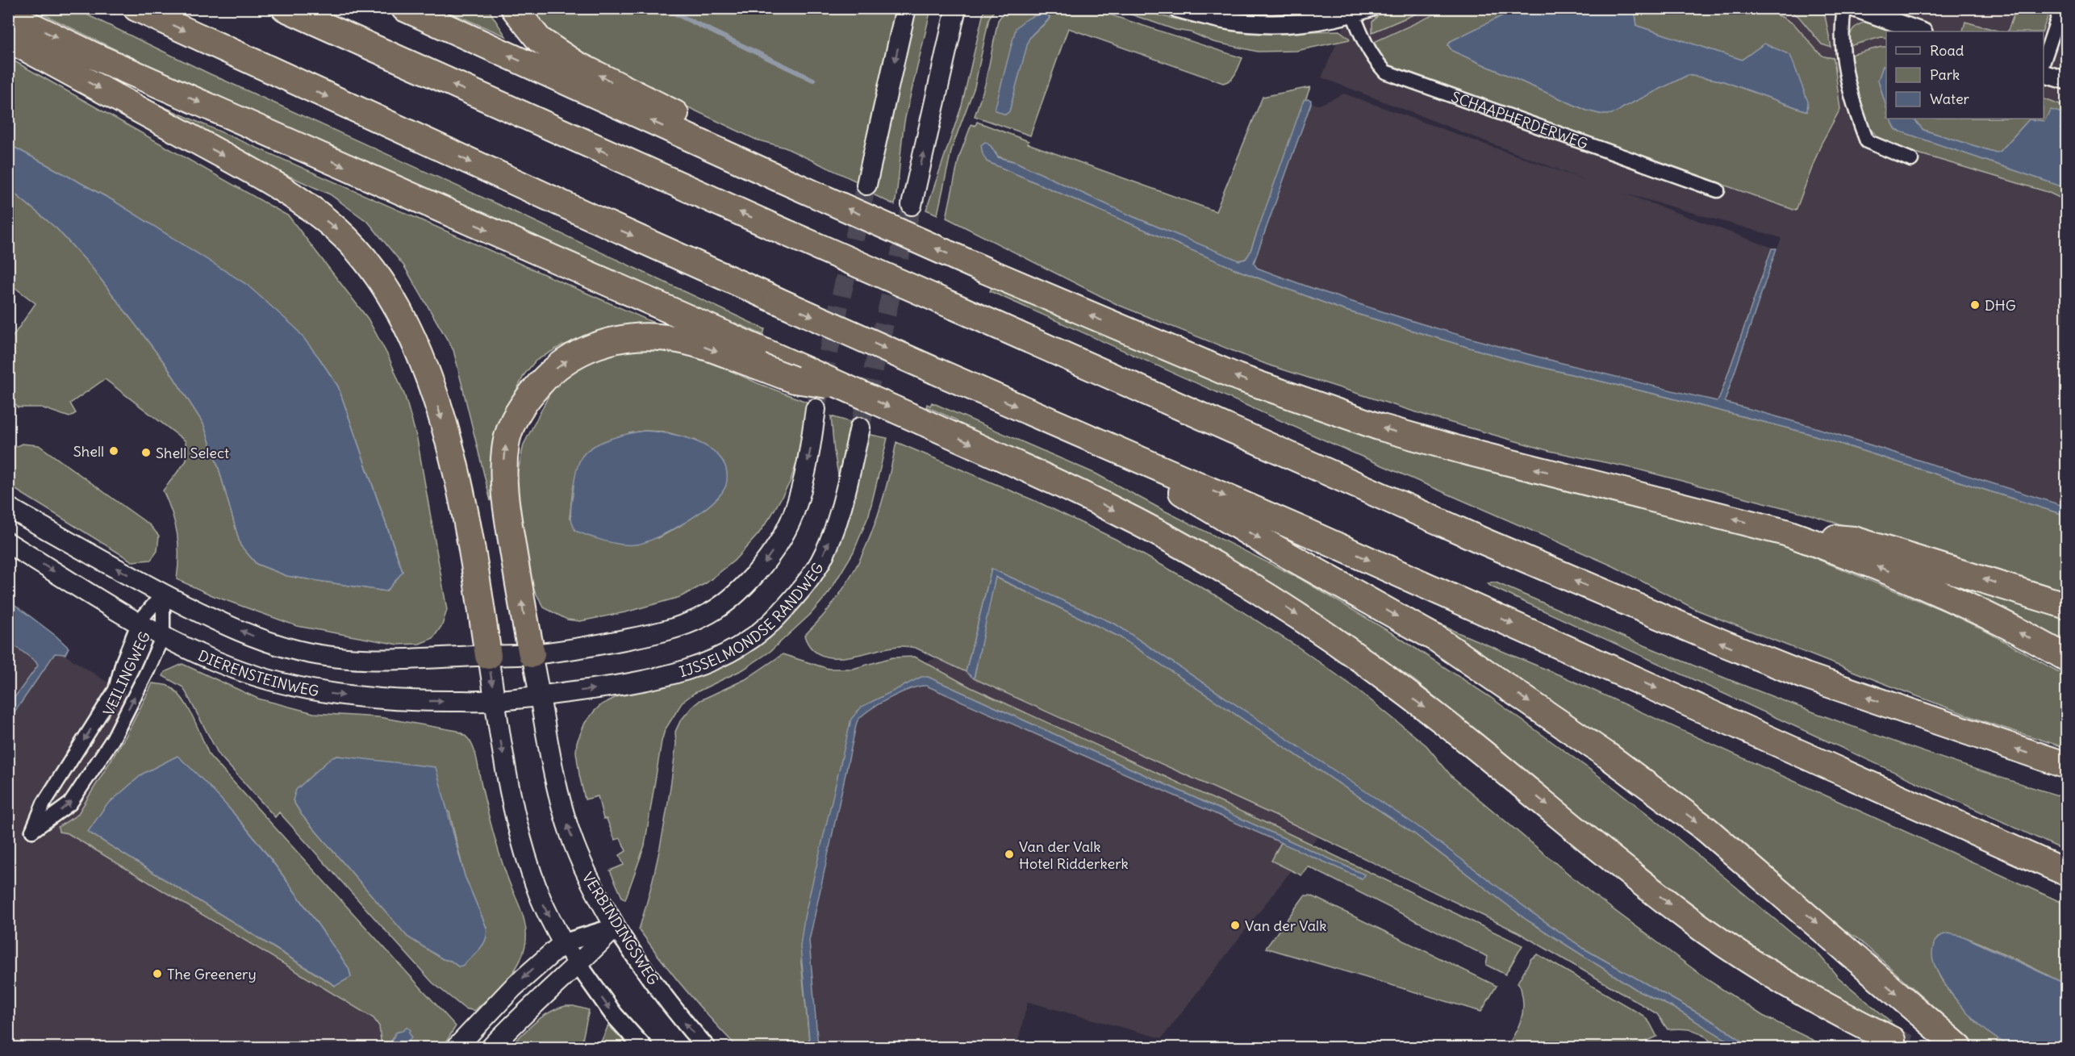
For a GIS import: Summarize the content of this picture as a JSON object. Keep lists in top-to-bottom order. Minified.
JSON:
{"streets":{"main road":["IJSSELMONDSE RANDWEG","DIERENSTEINWEG","VERBINDINGSWEG"],"street":["SCHAAPHERDERWEG","VEILINGWEG"]},"crossings":[["IJSSELMONDSE RANDWEG","DIERENSTEINWEG"],["IJSSELMONDSE RANDWEG","VERBINDINGSWEG"],["DIERENSTEINWEG","VEILINGWEG"],["DIERENSTEINWEG","VERBINDINGSWEG"]],"places":["DHG","Shell","Shell Select","Van der Valk Hotel Ridderkerk","Van der Valk","The Greenery"],"legend":["Road","Park","Water"]}
